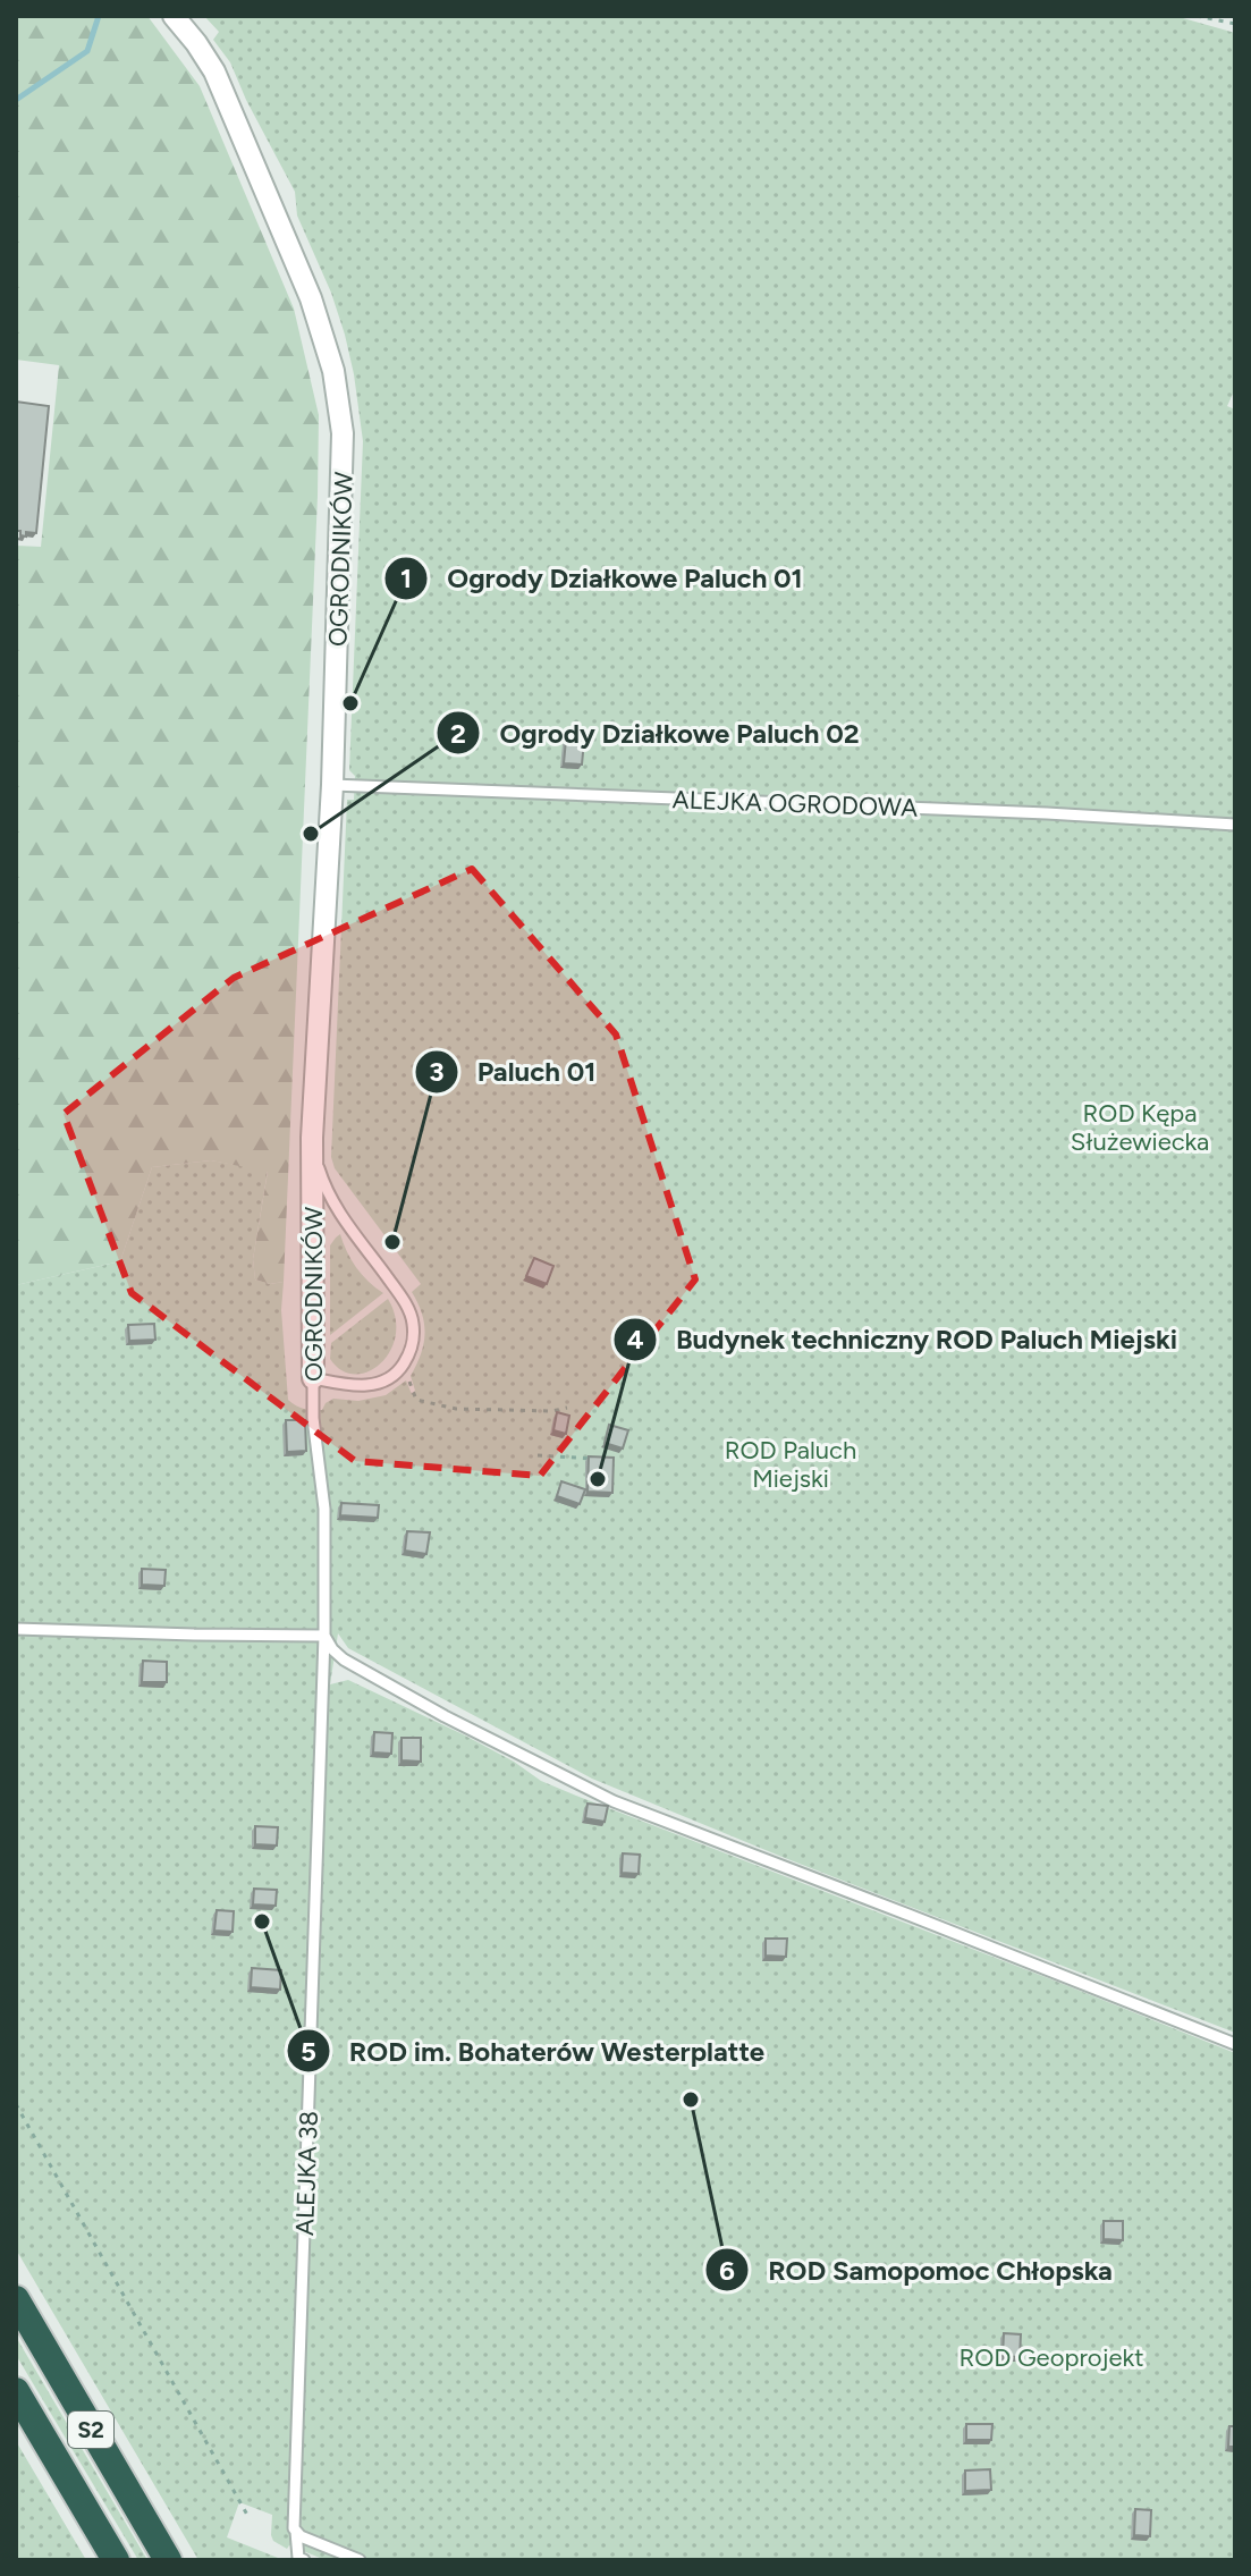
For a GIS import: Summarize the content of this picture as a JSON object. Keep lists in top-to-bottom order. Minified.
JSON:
{"streets":{"highway":["S2"],"street":["OGRODNIKÓW"],"lane":["ALEJKA OGRODOWA","ALEJKA 38"]},"crossings":[["OGRODNIKÓW","ALEJKA OGRODOWA"],["OGRODNIKÓW","ALEJKA 38"]],"parks":["ROD Kępa Służewiecka","ROD Paluch Miejski","ROD Geoprojekt"],"places":["Ogrody Działkowe Paluch 01","Ogrody Działkowe Paluch 02","Paluch 01","Budynek techniczny ROD Paluch Miejski","ROD im. Bohaterów Westerplatte","ROD Samopomoc Chłopska"]}
